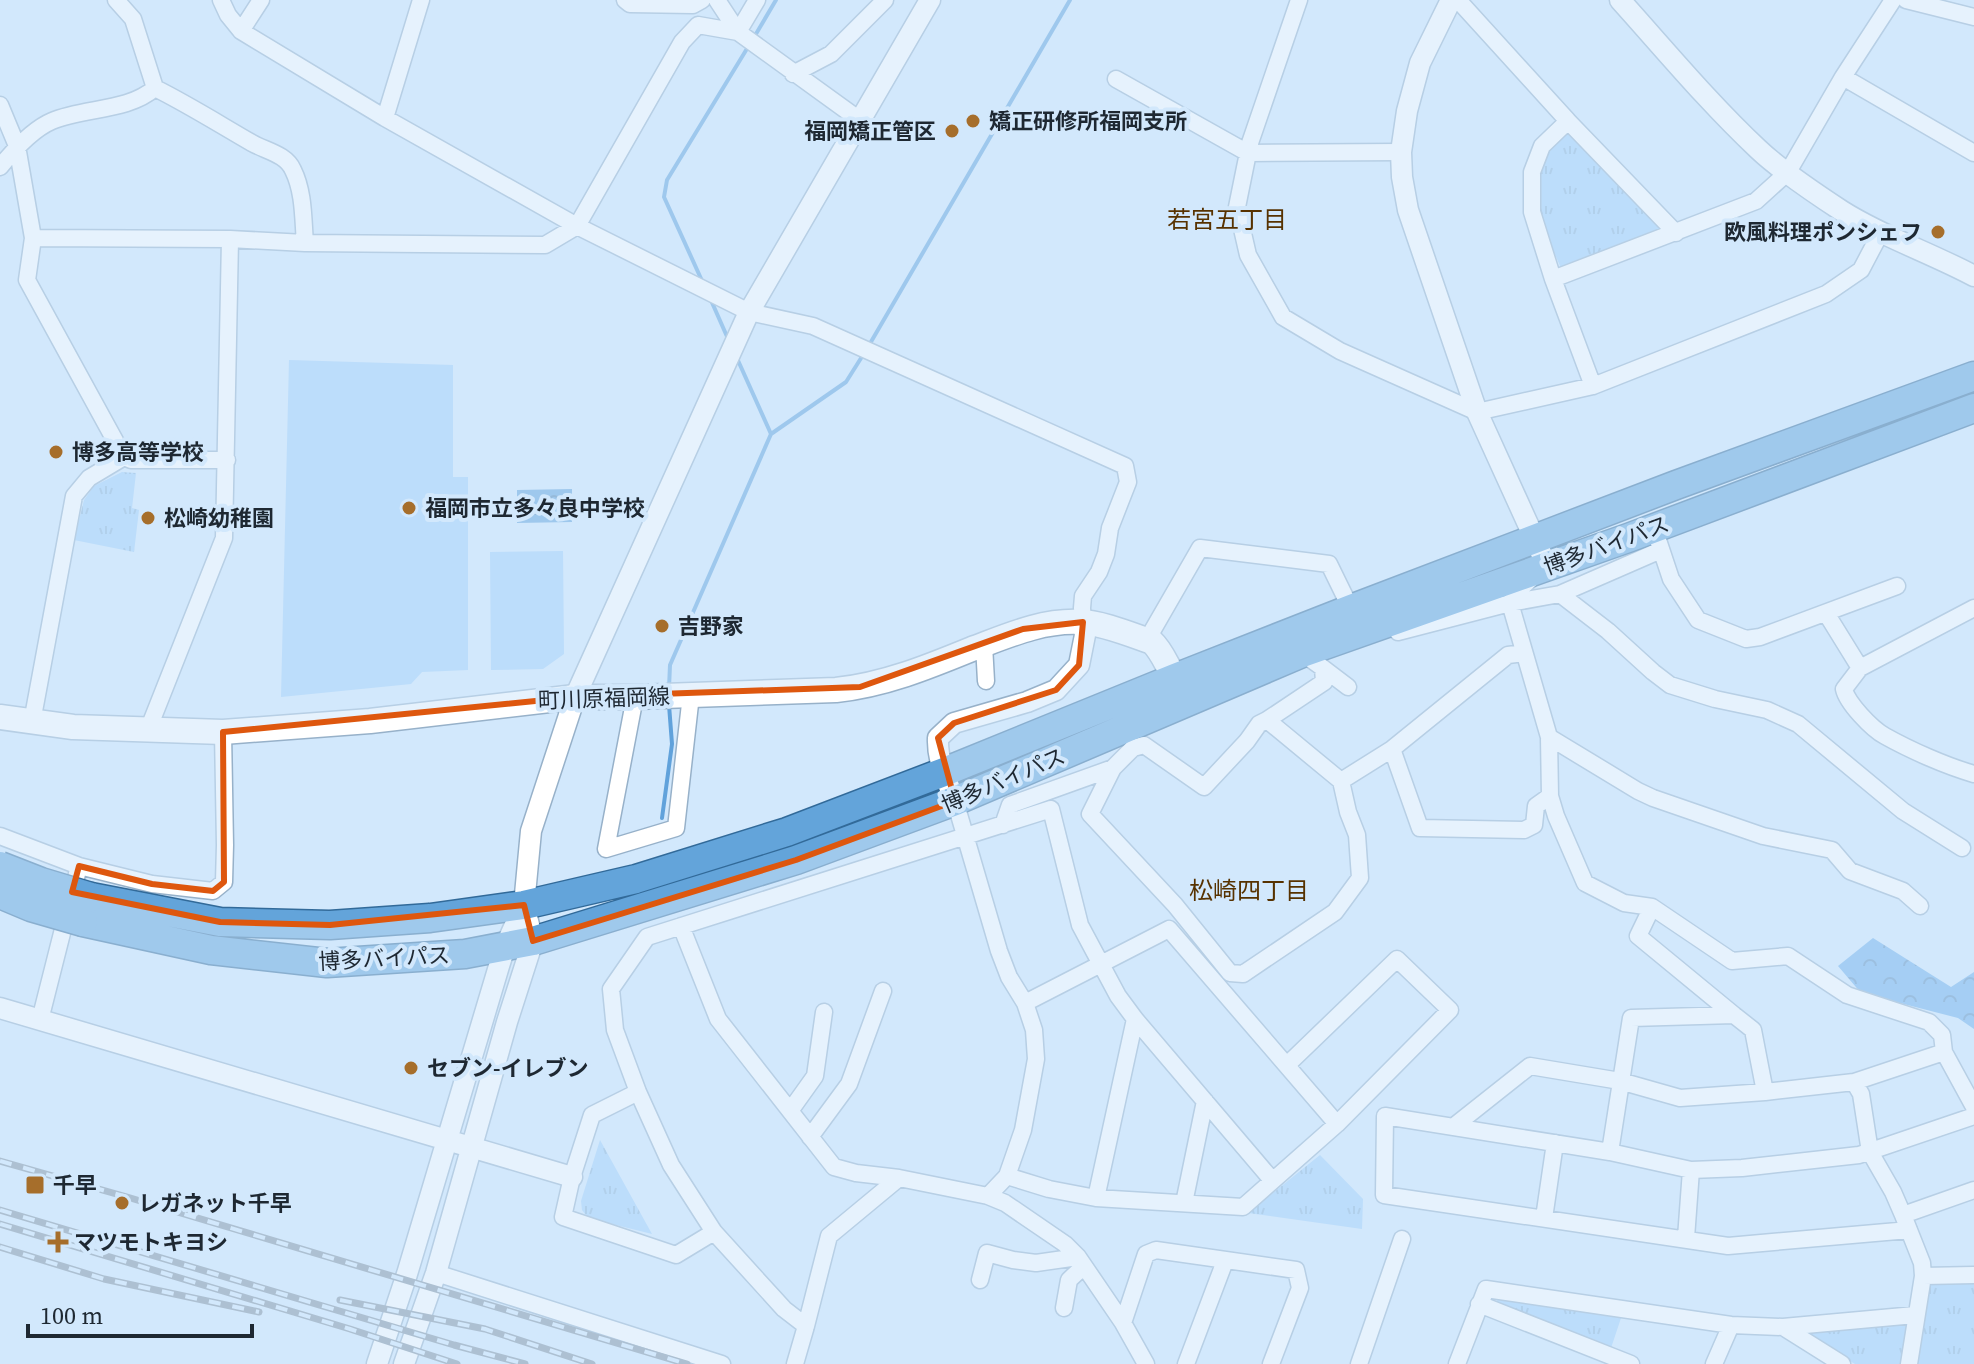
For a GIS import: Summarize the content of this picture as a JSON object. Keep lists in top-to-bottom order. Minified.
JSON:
{"streets":{"highway":["博多バイパス"],"main road":["町川原福岡線"]},"districts":["若宮五丁目","松崎四丁目"],"places":{"other":["矯正研修所福岡支所","福岡矯正管区","欧風料理ポンシェフ","博多高等学校","福岡市立多々良中学校","松崎幼稚園","吉野家","セブン-イレブン","レガネット千早"],"transit":["千早"],"health":["マツモトキヨシ"]},"scale_bar":"100 m"}
